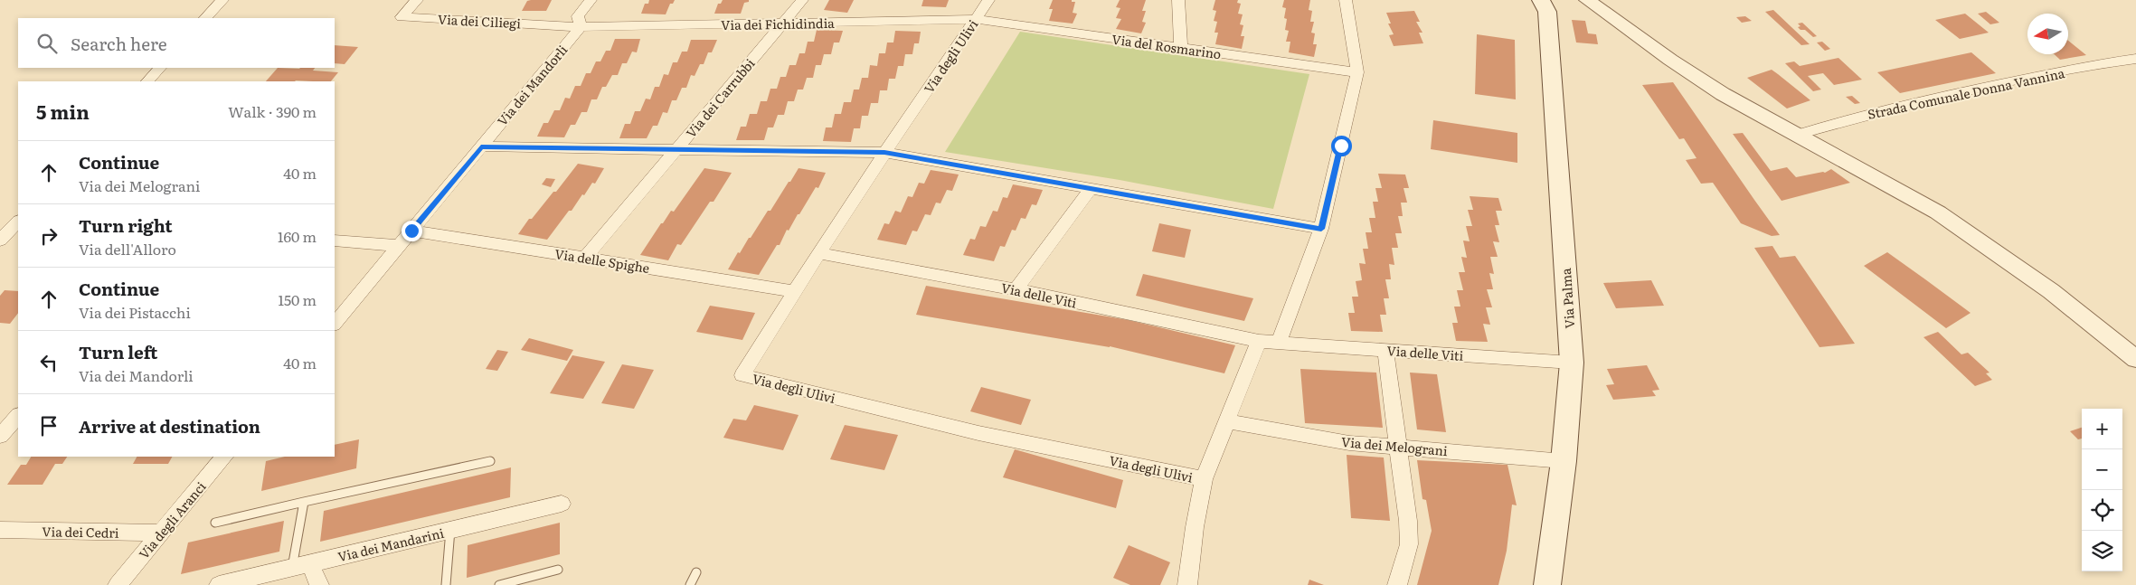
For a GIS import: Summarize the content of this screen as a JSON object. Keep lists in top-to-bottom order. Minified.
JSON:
{"streets":{"main road":["Via Palma"],"street":["Via dei Ciliegi","Via dei Fichidindia","Via del Rosmarino","Via degli Ulivi","Via dei Mandorli","Strada Comunale Donna Vannina","Via dei Carrubbi","Via delle Spighe","Via delle Viti","Via dei Melograni","Via degli Aranci","Via dei Cedri","Via dei Mandarini"]},"crossings":[["Via dei Ciliegi","Via dei Fichidindia"],["Via dei Ciliegi","Via dei Mandorli"],["Via dei Fichidindia","Via del Rosmarino"],["Via dei Fichidindia","Via degli Ulivi"],["Via dei Fichidindia","Via dei Mandorli"],["Via dei Fichidindia","Via dei Carrubbi"],["Via del Rosmarino","Via degli Ulivi"],["Via degli Ulivi","Via delle Spighe"],["Via degli Ulivi","Via delle Viti"],["Via dei Mandorli","Via delle Spighe"],["Via dei Carrubbi","Via delle Spighe"],["Via delle Viti","Via Palma"],["Via Palma","Via dei Melograni"],["Via degli Aranci","Via dei Cedri"]],"north":"left","page":{"search":"Search here","heading":["5 min","Walk · 390 m"],"list":[["Continue","Via dei Melograni","40 m"],["Turn right","Via dell'Alloro","160 m"],["Continue","Via dei Pistacchi","150 m"],["Turn left","Via dei Mandorli","40 m"],"Arrive at destination"],"map_buttons":["+","−"]}}
